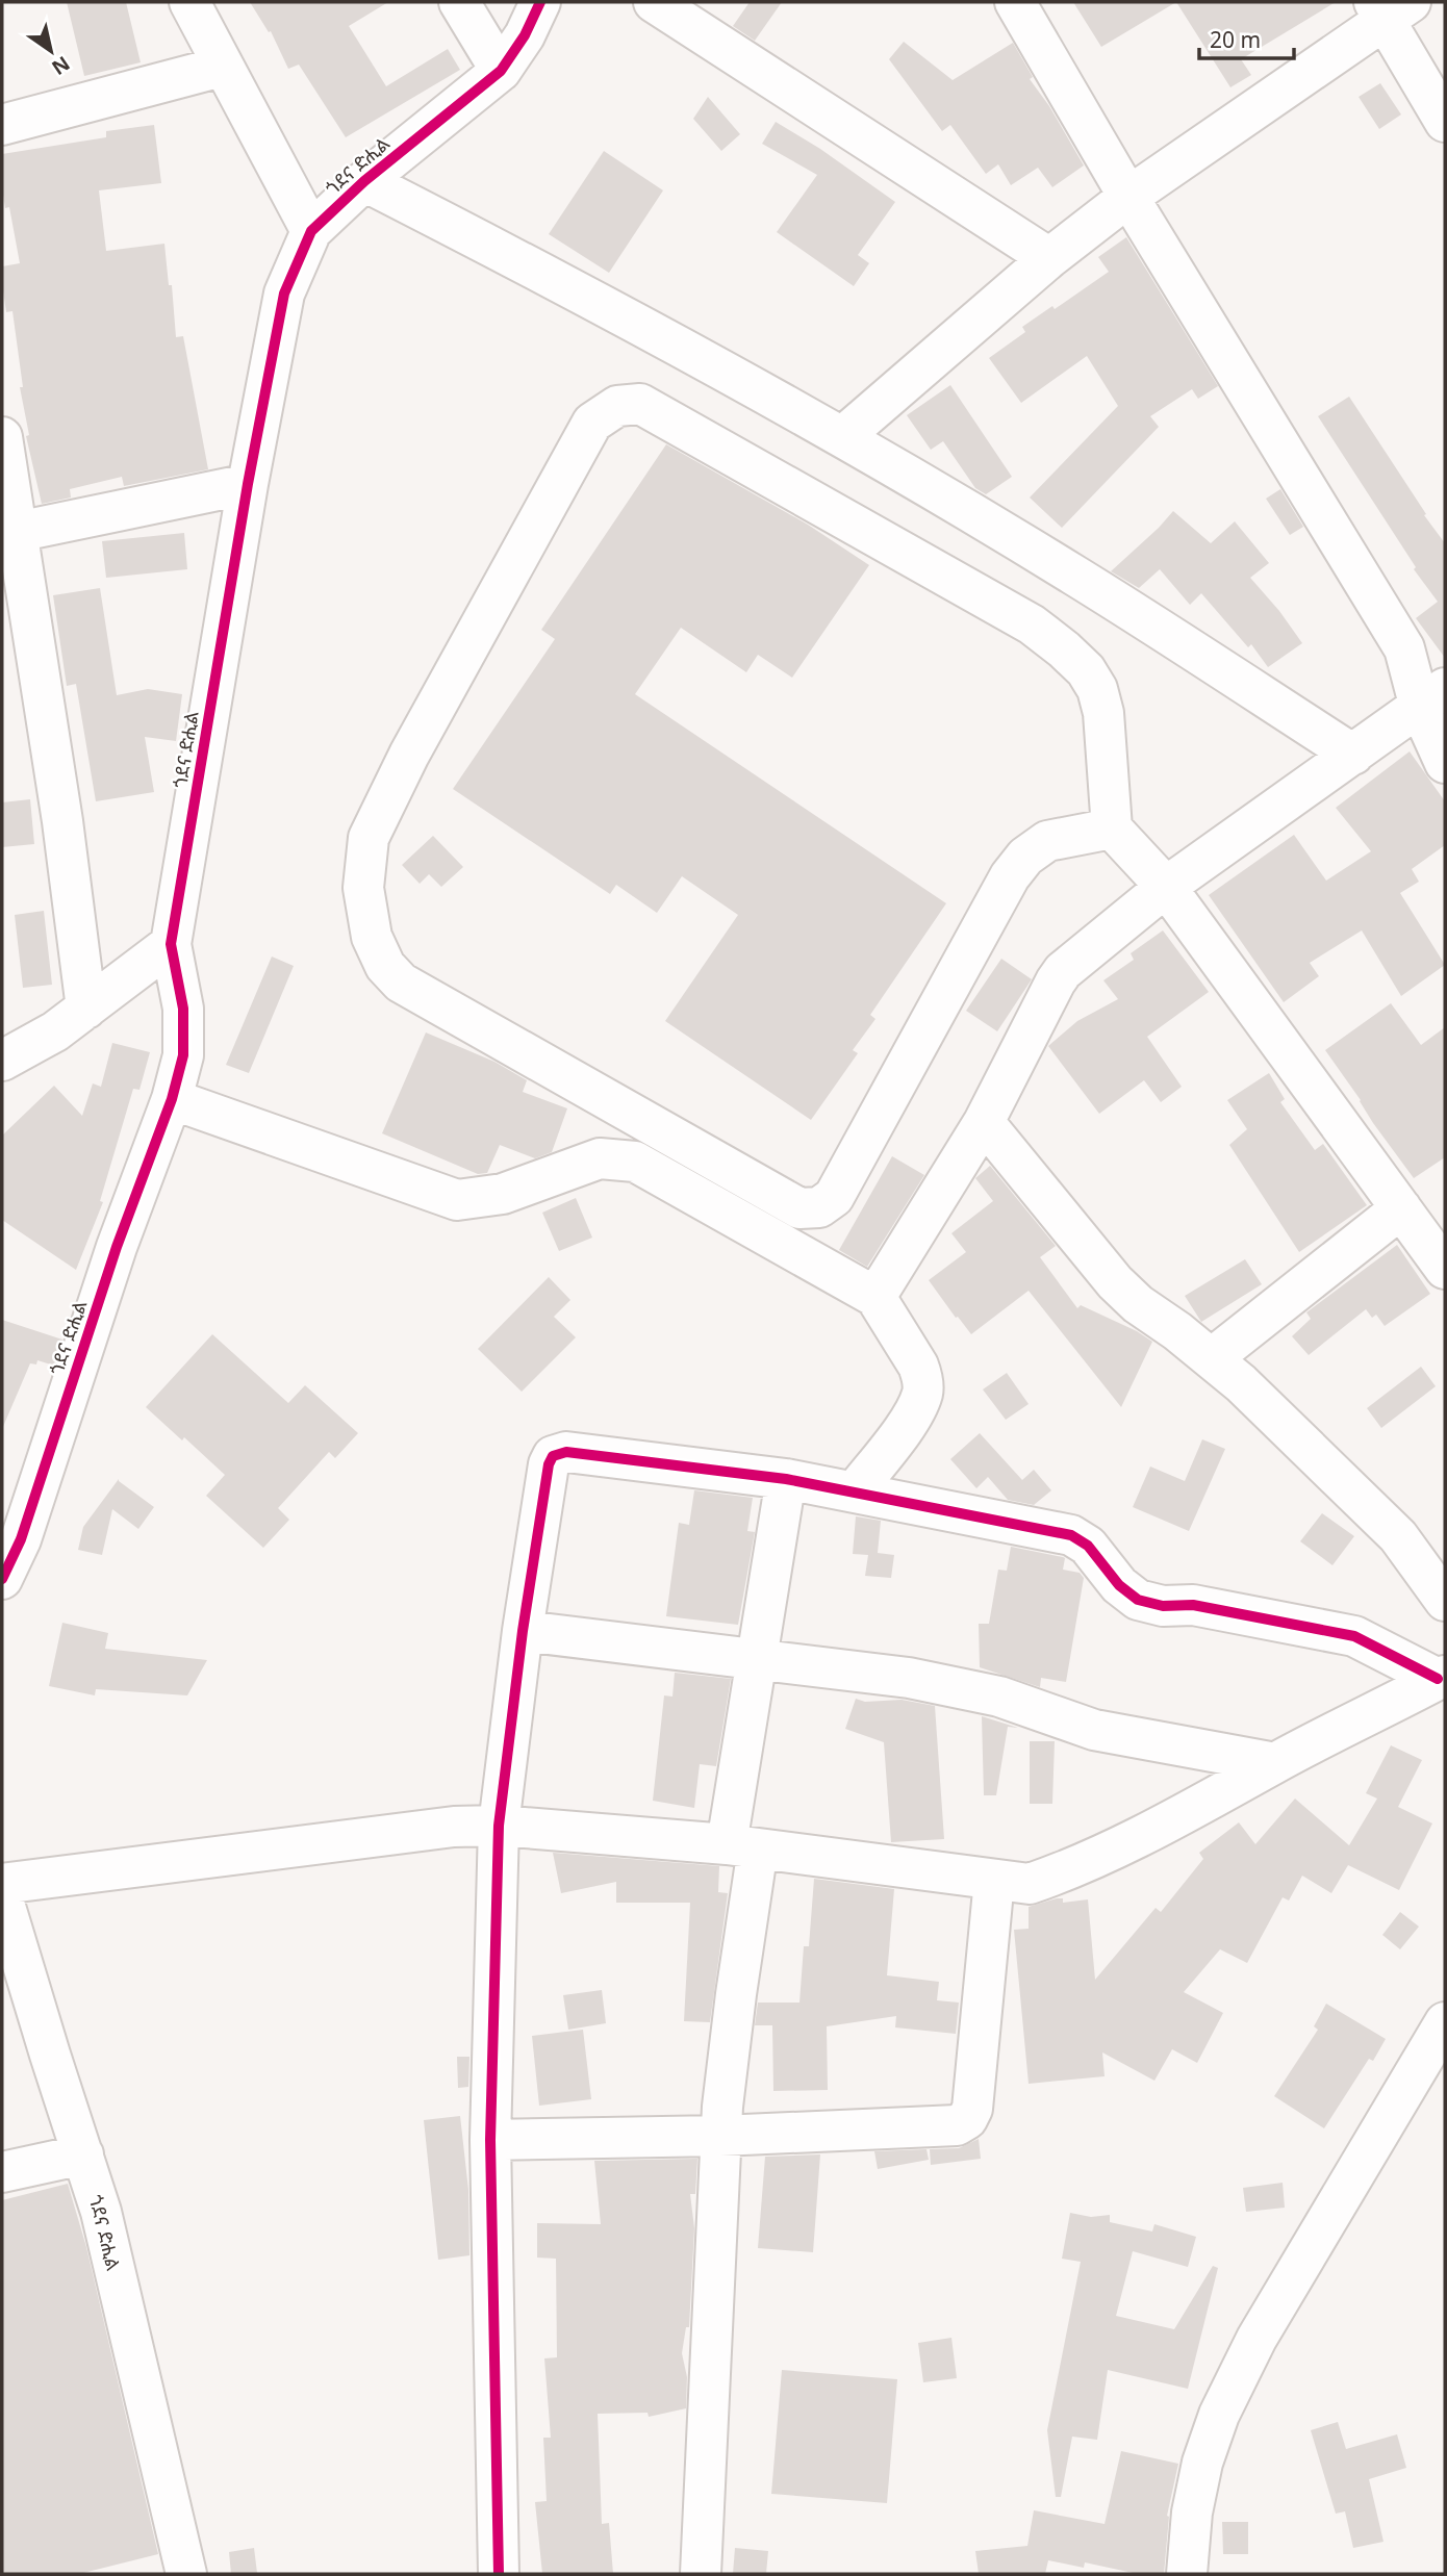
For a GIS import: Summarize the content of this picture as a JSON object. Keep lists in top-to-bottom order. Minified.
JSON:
{"streets":{"street":["ጎደና ድሒል"]},"scale_bar":"20 m","north":"bottom right"}
